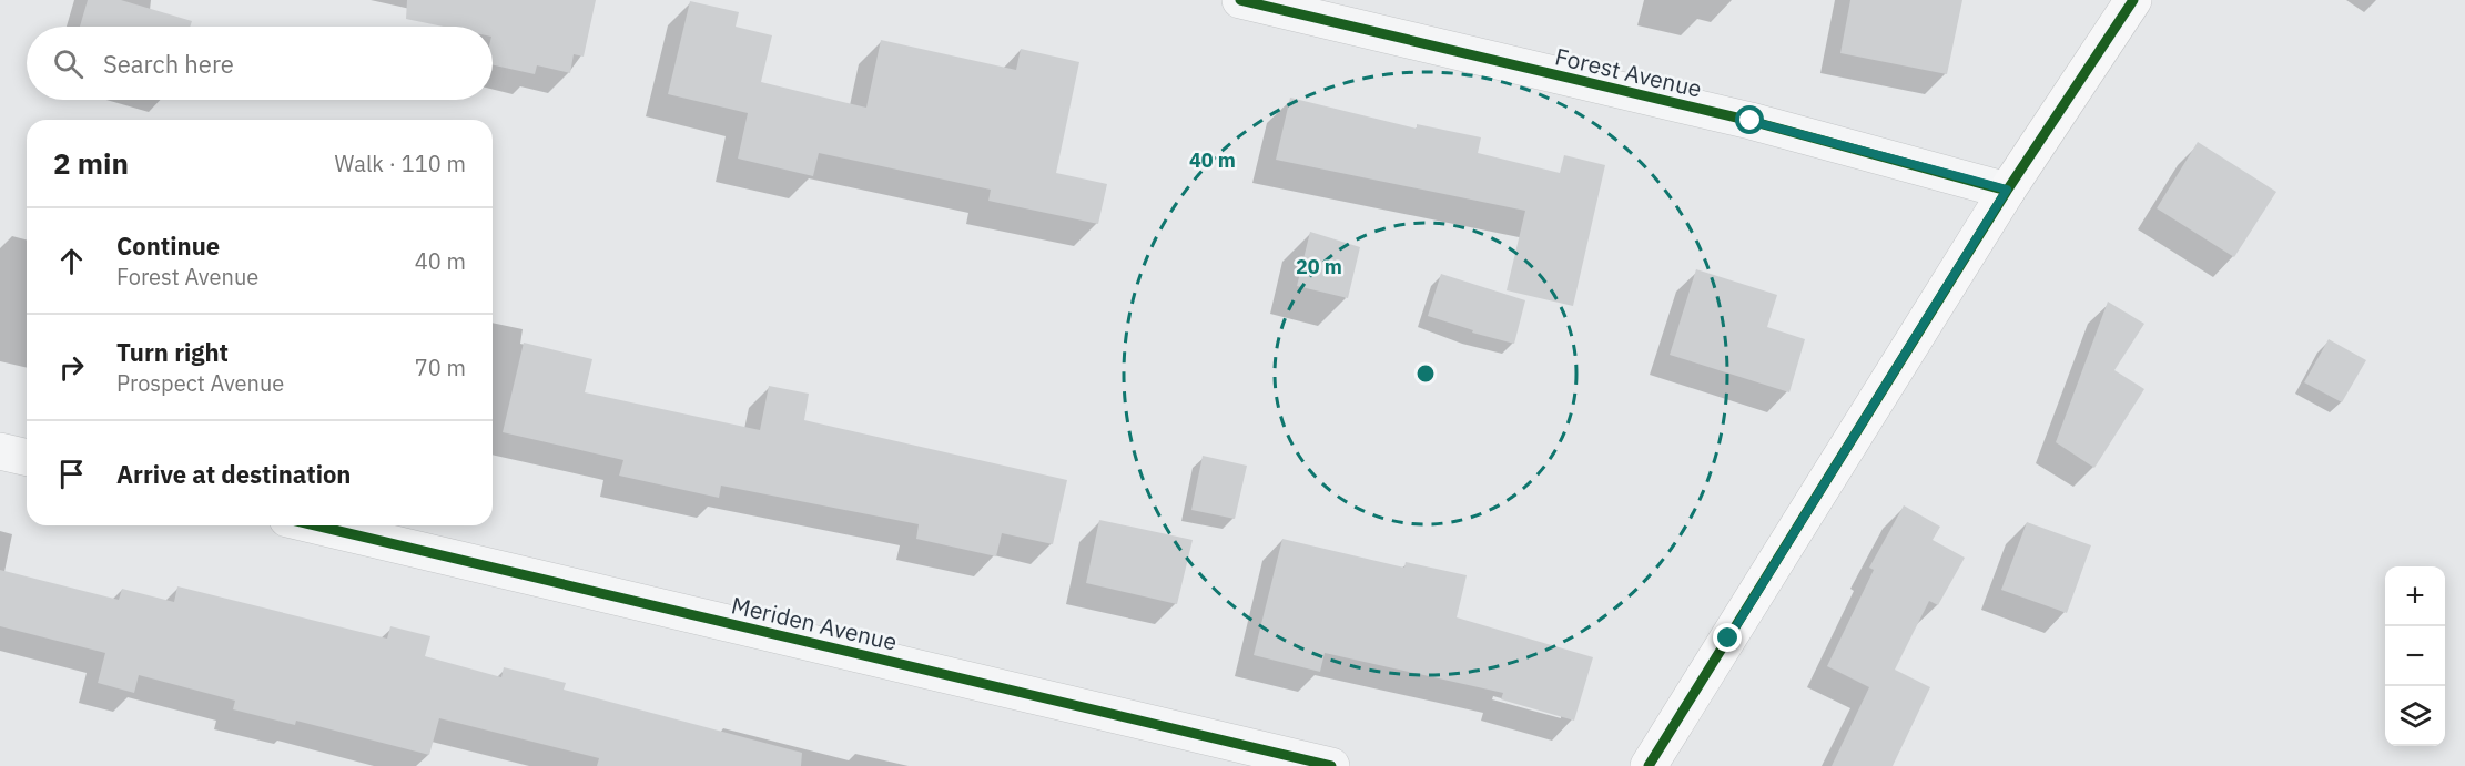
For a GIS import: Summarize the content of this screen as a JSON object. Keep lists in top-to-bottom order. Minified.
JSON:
{"streets":{"street":["Forest Avenue","Meriden Avenue"]},"page":{"search":"Search here","heading":["2 min","Walk · 110 m"],"list":[["Continue","Forest Avenue","40 m"],["Turn right","Prospect Avenue","70 m"],"Arrive at destination"],"map_buttons":["+","−"]},"rings":["40 m","20 m"]}
